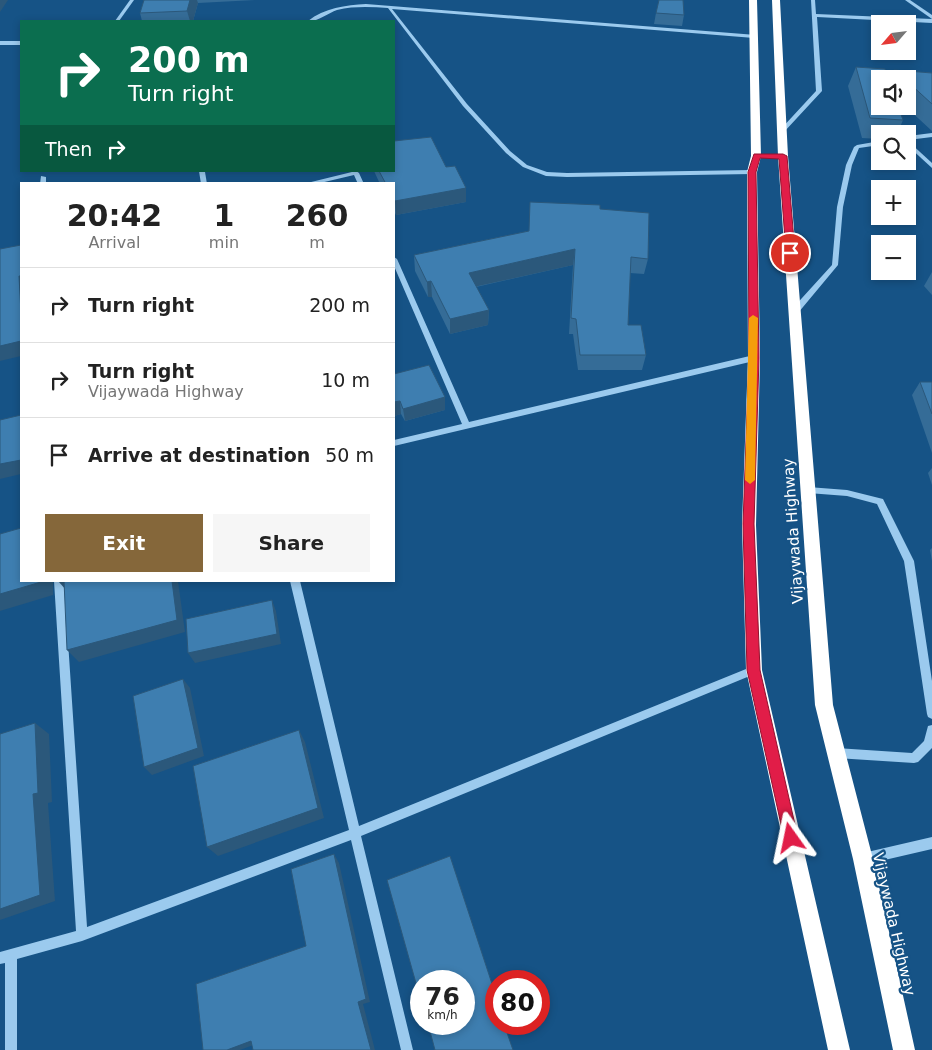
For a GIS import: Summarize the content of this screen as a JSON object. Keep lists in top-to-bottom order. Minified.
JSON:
{"streets":{"highway":["Vijaywada Highway"]},"north":"bottom left","page":{"map_buttons":["+","−"],"turn":["200 m","Turn right"],"then":"Then","eta":["20:42","Arrival","1","min","260","m"],"list":[{"name":"Turn right","value":"200 m"},{"name":"Turn right","note":"Vijaywada Highway","value":"10 m"},{"name":"Arrive at destination","value":"50 m"}],"buttons":["Exit","Share"],"speed":"76 km/h","limit":"80"}}
